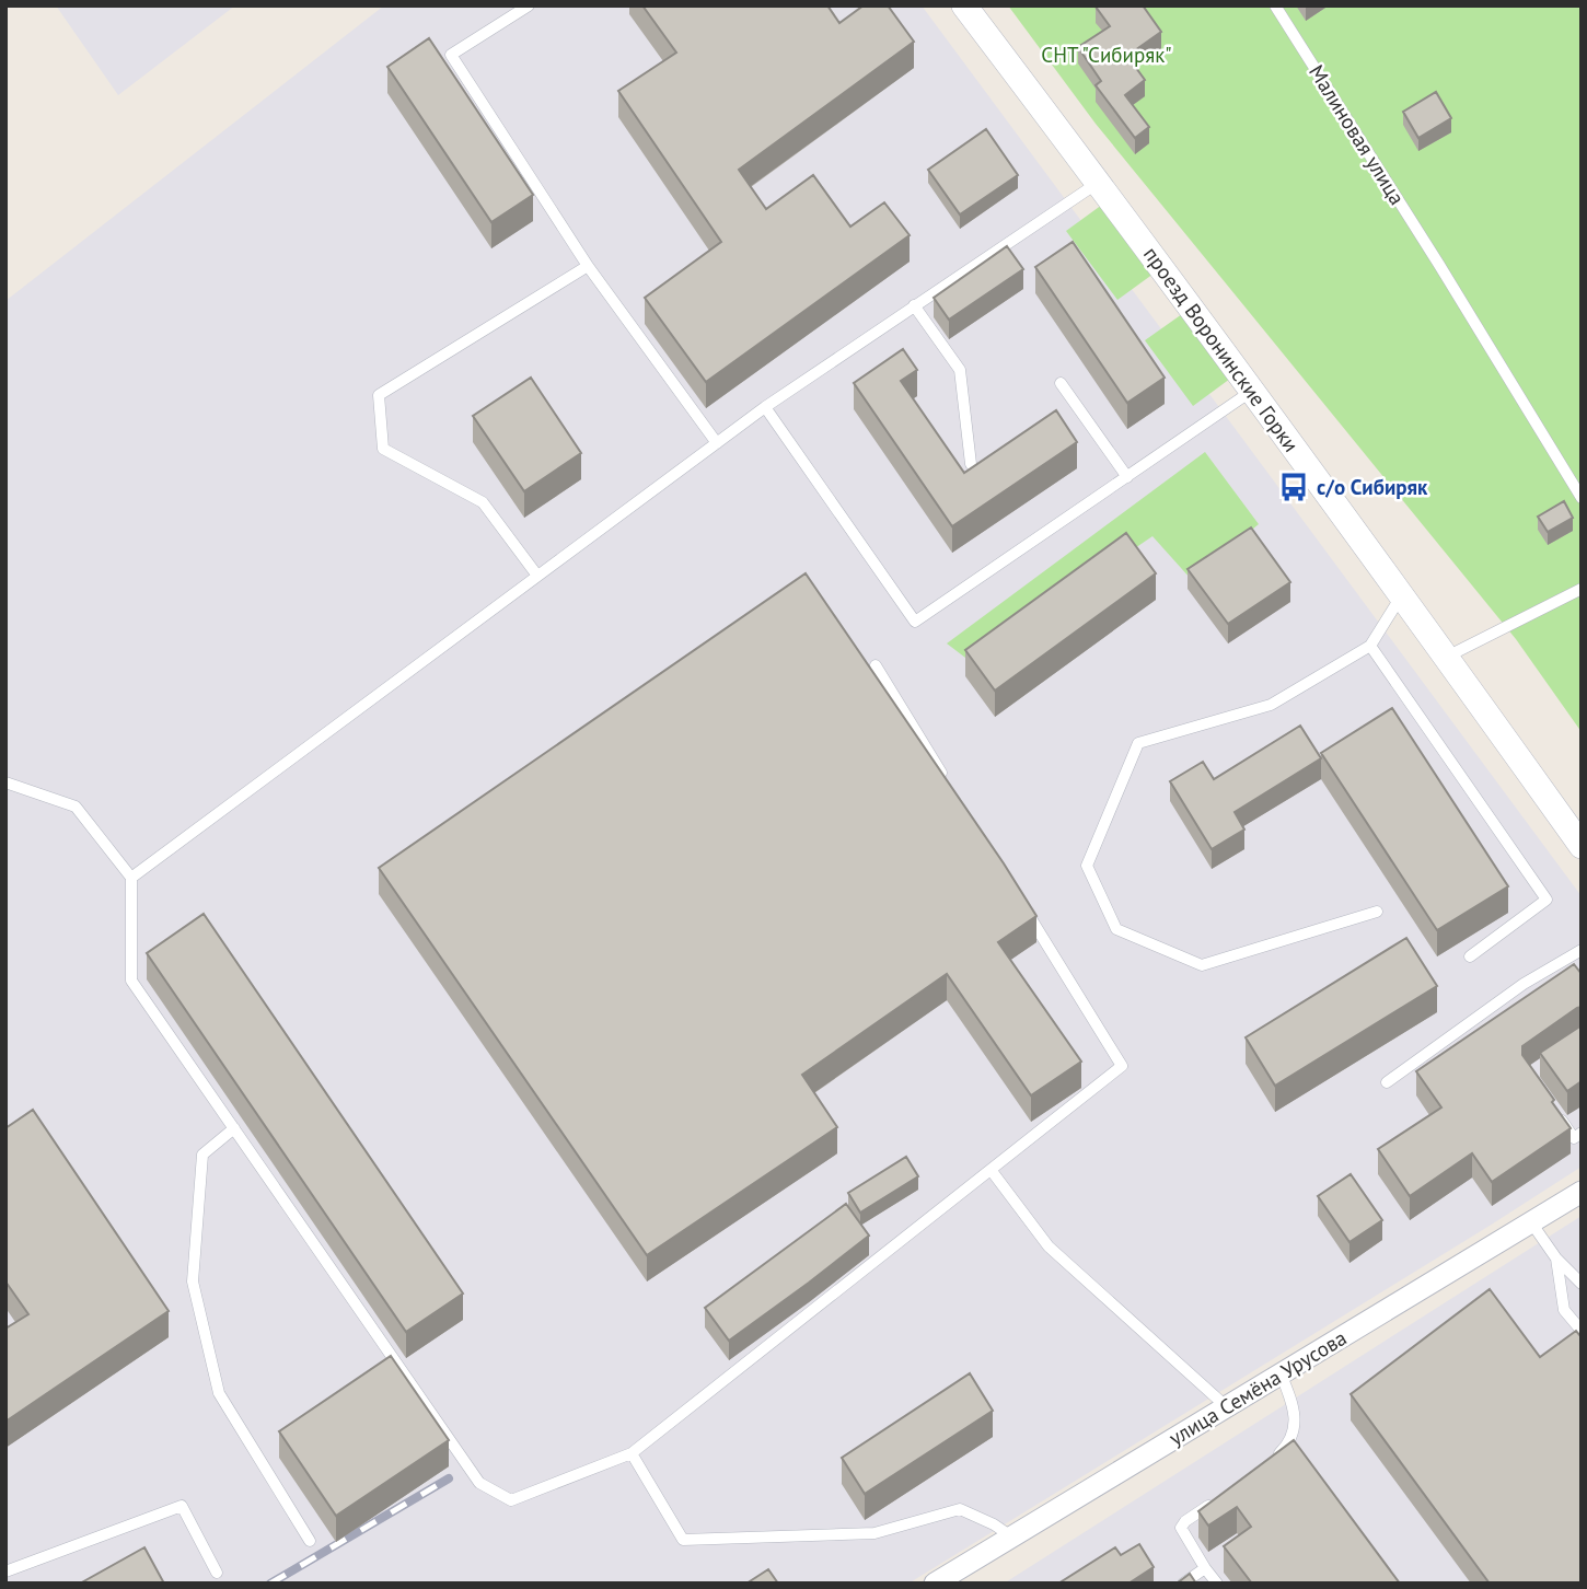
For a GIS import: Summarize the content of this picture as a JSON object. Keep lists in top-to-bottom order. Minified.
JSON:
{"streets":{"street":["проезд Воронинские Горки","улица Семёна Урусова"],"lane":["Малиновая улица"]},"parks":["СНТ \"Сибиряк\""],"places":{"bus stop":["с/о Сибиряк"]}}
